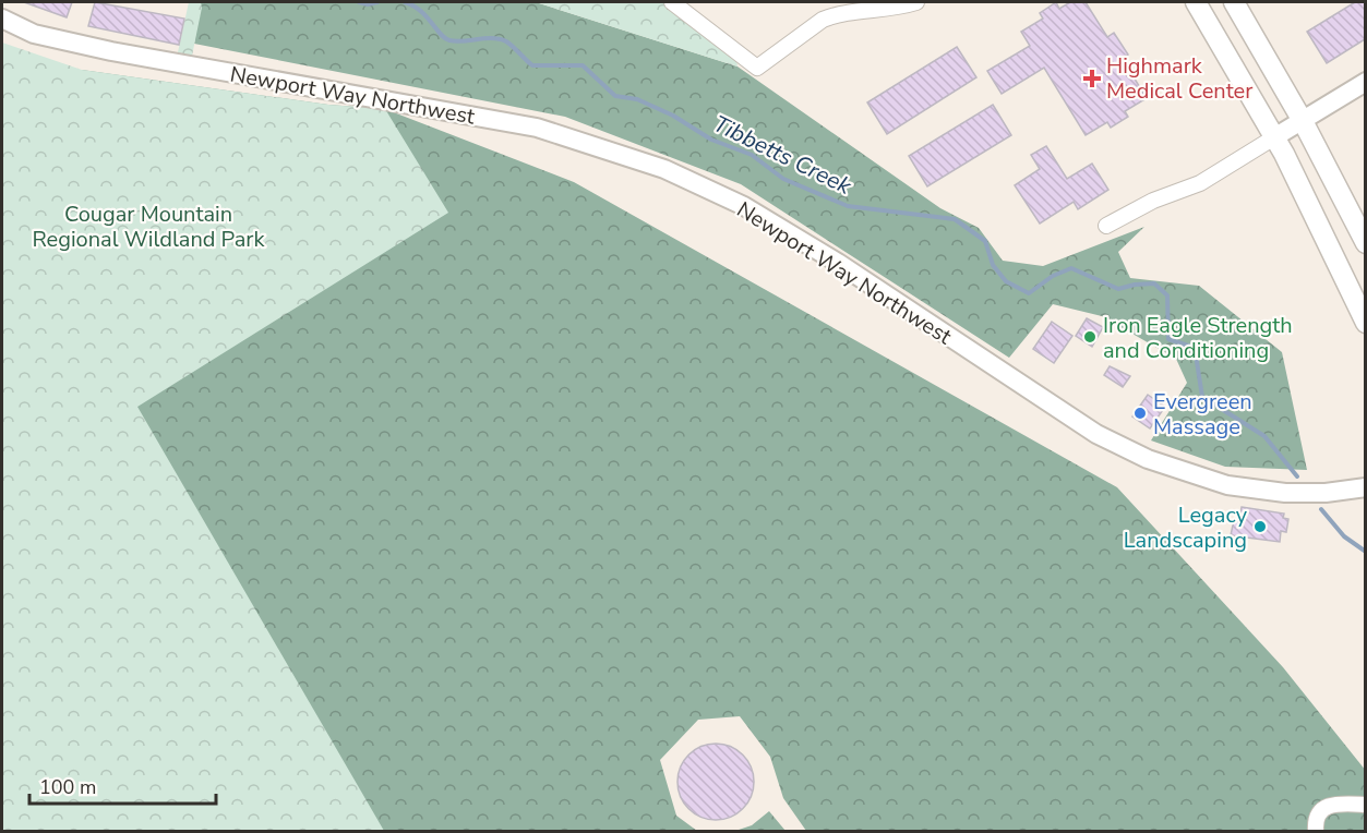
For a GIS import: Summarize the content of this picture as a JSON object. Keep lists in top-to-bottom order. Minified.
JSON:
{"streets":{"street":["Newport Way Northwest"]},"water":["Tibbetts Creek"],"parks":["Cougar Mountain Regional Wildland Park"],"places":{"health":["Highmark Medical Center"],"other":["Iron Eagle Strength and Conditioning","Evergreen Massage","Legacy Landscaping"]},"scale_bar":"100 m"}
